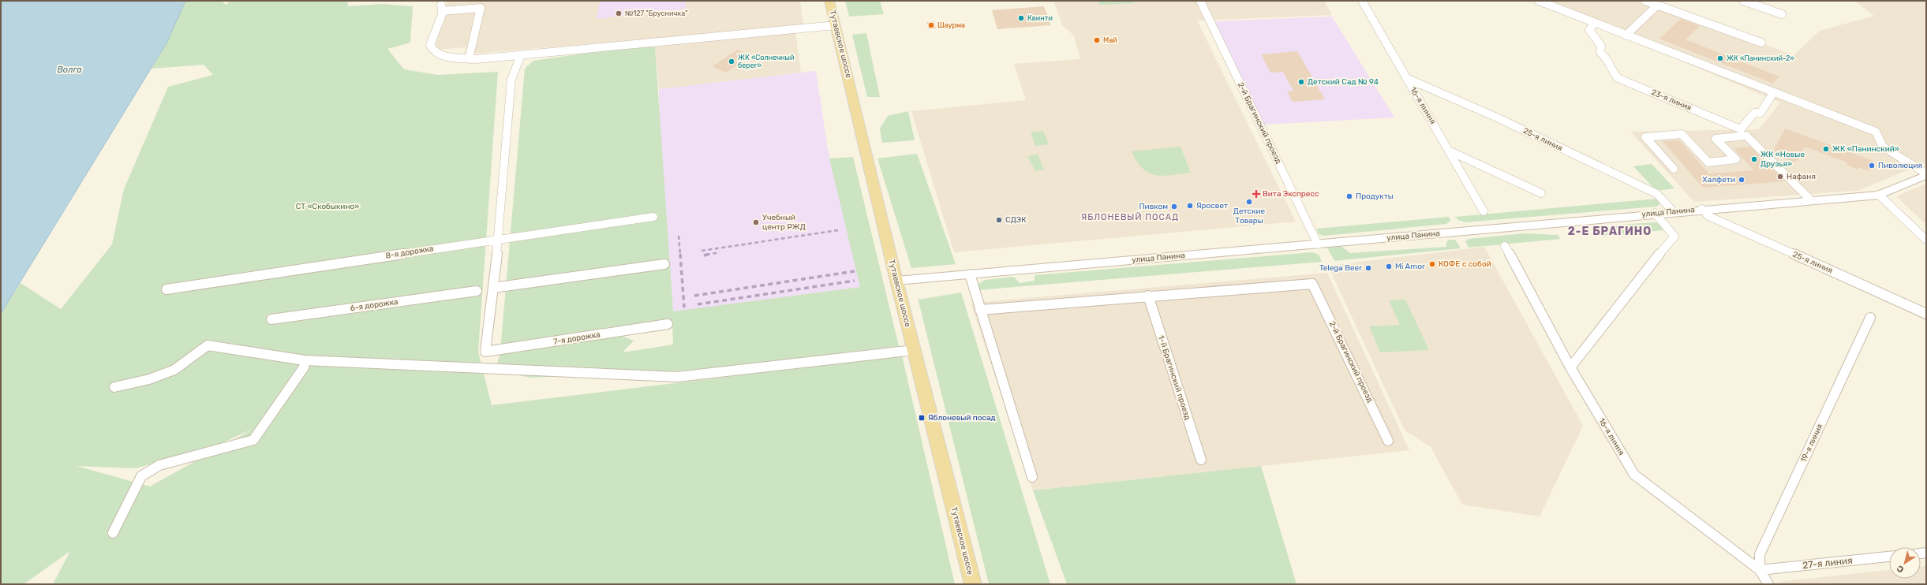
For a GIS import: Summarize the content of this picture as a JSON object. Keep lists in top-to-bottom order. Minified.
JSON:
{"streets":{"main road":["Тутаевское шоссе"],"street":["23-я линия","16-я линия","2-й Брагинский проезд","25-я линия","улица Панина","8-я дорожка","6-я дорожка","7-я дорожка","1-й Брагинский проезд","19-я линия","27-я линия"]},"crossings":[["Тутаевское шоссе","улица Панина"],["16-я линия","25-я линия"],["16-я линия","19-я линия"],["16-я линия","27-я линия"],["2-й Брагинский проезд","улица Панина"],["2-й Брагинский проезд","1-й Брагинский проезд"],["25-я линия","улица Панина"],["19-я линия","27-я линия"]],"districts":["ЯБЛОНЕВЫЙ ПОСАД","2-Е БРАГИНО"],"water":["Волга"],"parks":["СТ «Скобыкино»"],"places":{"other":["№127 \"Брусничка\"","Квинти","Шаурма","Май","ЖК «Панинский-2»","ЖК «Солнечный берег»","Детский Сад № 94","ЖК «Панинский»","ЖК «Новые Друзья»","Пиволюция","Нафаня","Халфети","Продукты","Детские Товары","Яросвет","Пивком","СДЭК","Учебный центр РЖД","КОФЕ с собой","Mi Amor","Telega Beer"],"health":["Вита Экспресс"],"transit":["Яблоневый посад"]},"north":"bottom left"}
